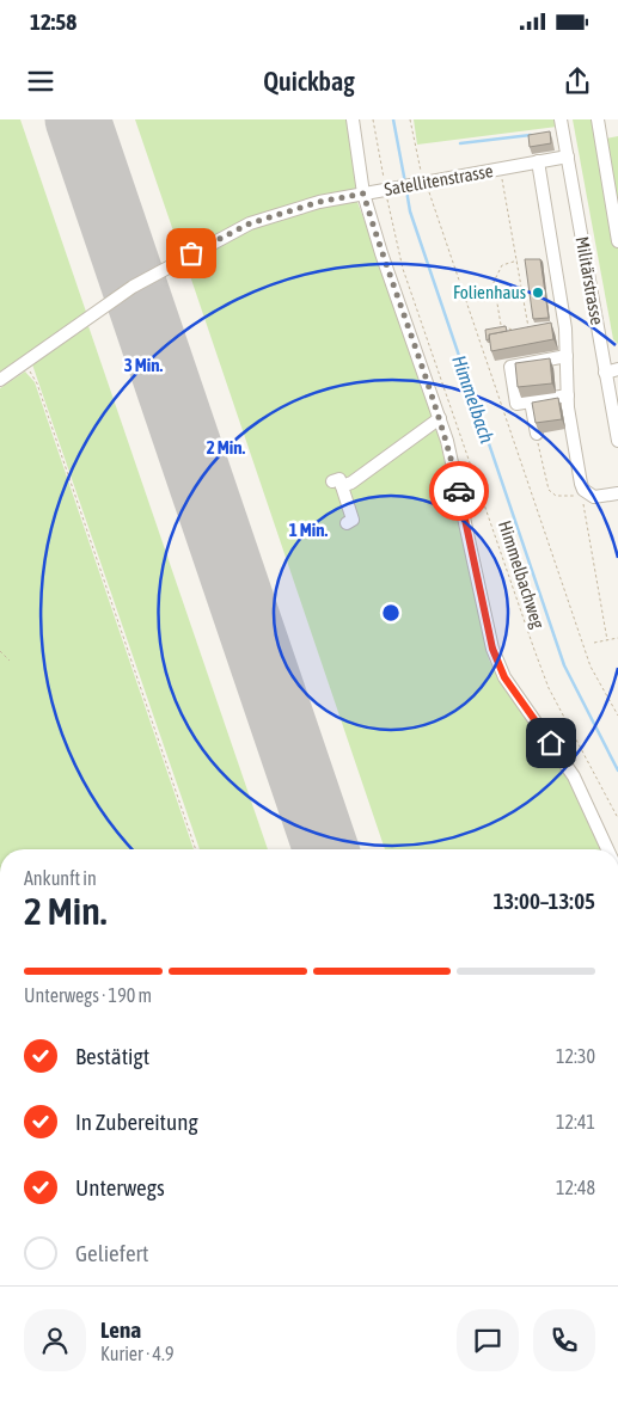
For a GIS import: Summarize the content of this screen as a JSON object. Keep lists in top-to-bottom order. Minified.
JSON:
{"streets":{"street":["Satellitenstrasse","Militärstrasse"],"path":["Himmelbachweg"]},"crossings":[["Satellitenstrasse","Militärstrasse"],["Satellitenstrasse","Himmelbachweg"]],"water":["Himmelbach"],"places":["Folienhaus"],"page":{"status":"12:58","header":"Quickbag","heading":["2 Min.","Ankunft in","13:00–13:05"],"panel":["Lena","Kurier · 4.9"],"bar":"Unterwegs · 190 m","list":[["Bestätigt","12:30"],["In Zubereitung","12:41"],["Unterwegs","12:48"],"Geliefert"]},"rings":["3 Min.","2 Min.","1 Min."]}
